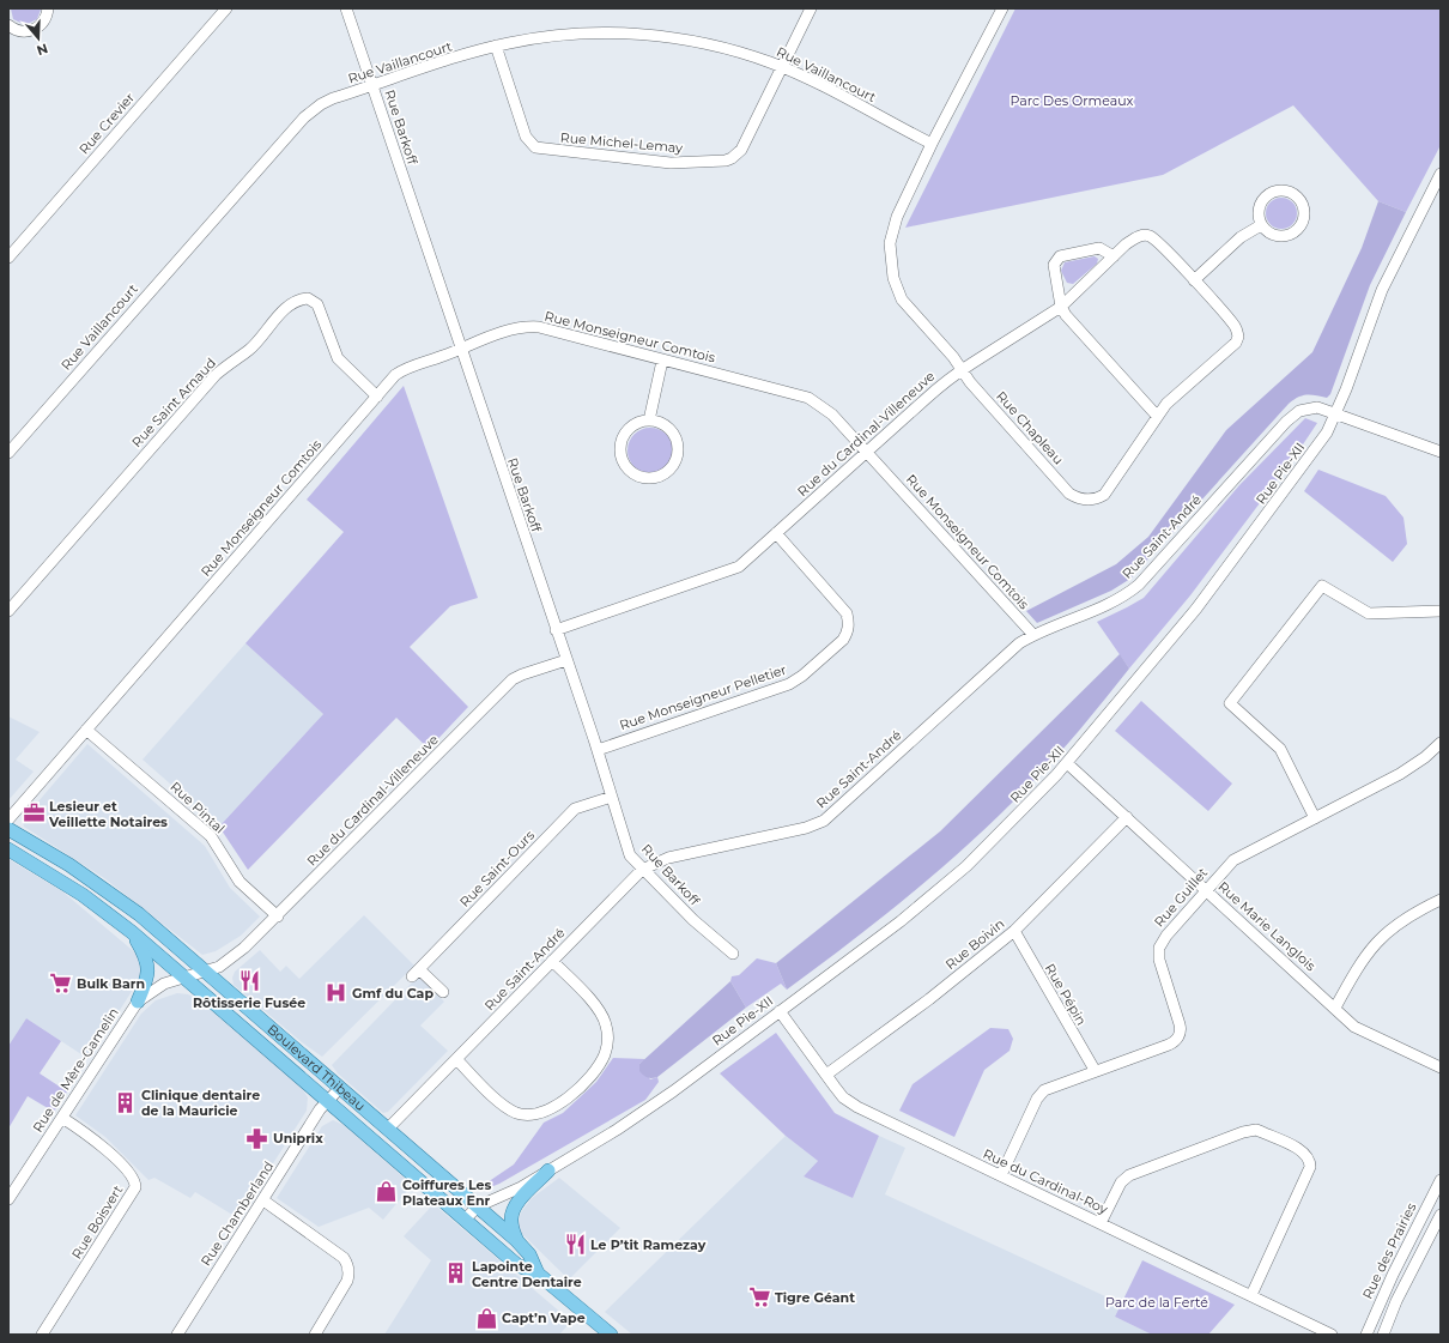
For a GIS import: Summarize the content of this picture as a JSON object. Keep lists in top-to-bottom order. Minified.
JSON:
{"streets":{"main road":["Boulevard Thibeau"],"street":["Rue Vaillancourt","Rue Crevier","Rue Barkoff","Rue Michel-Lemay","Rue Monseigneur Comtois","Rue Saint Arnaud","Rue Chapleau","Rue du Cardinal-Villeneuve","Rue Pie-XII","Rue Saint-André","Rue Monseigneur Pelletier","Rue Pintal","Rue Saint-Ours","Rue Guillet","Rue Marie Langlois","Rue Boivin","Rue Pépin","Rue de Mère-Gamelin","Rue du Cardinal-Roy","Rue Chamberland","Rue Boisvert","Rue des Prairies"]},"crossings":[["Rue Vaillancourt","Rue Barkoff"],["Rue Vaillancourt","Rue Michel-Lemay"],["Rue Vaillancourt","Rue Chapleau"],["Rue Barkoff","Rue Monseigneur Comtois"],["Rue Barkoff","Rue du Cardinal-Villeneuve"],["Rue Barkoff","Rue Saint-André"],["Rue Barkoff","Rue Monseigneur Pelletier"],["Rue Barkoff","Rue Saint-Ours"],["Rue Monseigneur Comtois","Rue Saint Arnaud"],["Rue Monseigneur Comtois","Rue du Cardinal-Villeneuve"],["Rue Monseigneur Comtois","Rue Saint-André"],["Rue Monseigneur Comtois","Rue Pintal"],["Rue Chapleau","Rue du Cardinal-Villeneuve"],["Rue du Cardinal-Villeneuve","Rue Monseigneur Pelletier"],["Rue du Cardinal-Villeneuve","Rue Pintal"],["Rue du Cardinal-Villeneuve","Boulevard Thibeau"],["Rue du Cardinal-Villeneuve","Rue de Mère-Gamelin"],["Rue Pie-XII","Rue Saint-André"],["Rue Pie-XII","Rue Marie Langlois"],["Rue Pie-XII","Boulevard Thibeau"],["Rue Pie-XII","Rue du Cardinal-Roy"],["Rue Saint-André","Boulevard Thibeau"],["Rue Guillet","Rue Marie Langlois"],["Rue Guillet","Rue Pépin"],["Rue Guillet","Rue du Cardinal-Roy"],["Rue Marie Langlois","Rue Boivin"],["Rue Boivin","Rue Pépin"],["Rue Boivin","Rue du Cardinal-Roy"],["Boulevard Thibeau","Rue de Mère-Gamelin"],["Boulevard Thibeau","Rue Chamberland"],["Rue de Mère-Gamelin","Rue Boisvert"]],"parks":["Parc Des Ormeaux","Parc de la Ferté"],"places":{"office":["Lesieur et Veillette Notaires"],"restaurant":["Rôtisserie Fusée","Le P’tit Ramezay"],"supermarket":["Bulk Barn","Tigre Géant"],"hospital":["Gmf du Cap"],"building":["Clinique dentaire de la Mauricie","Lapointe Centre Dentaire"],"pharmacy":["Uniprix"],"shop":["Coiffures Les Plateaux Enr","Capt’n Vape"]},"north":"bottom"}
